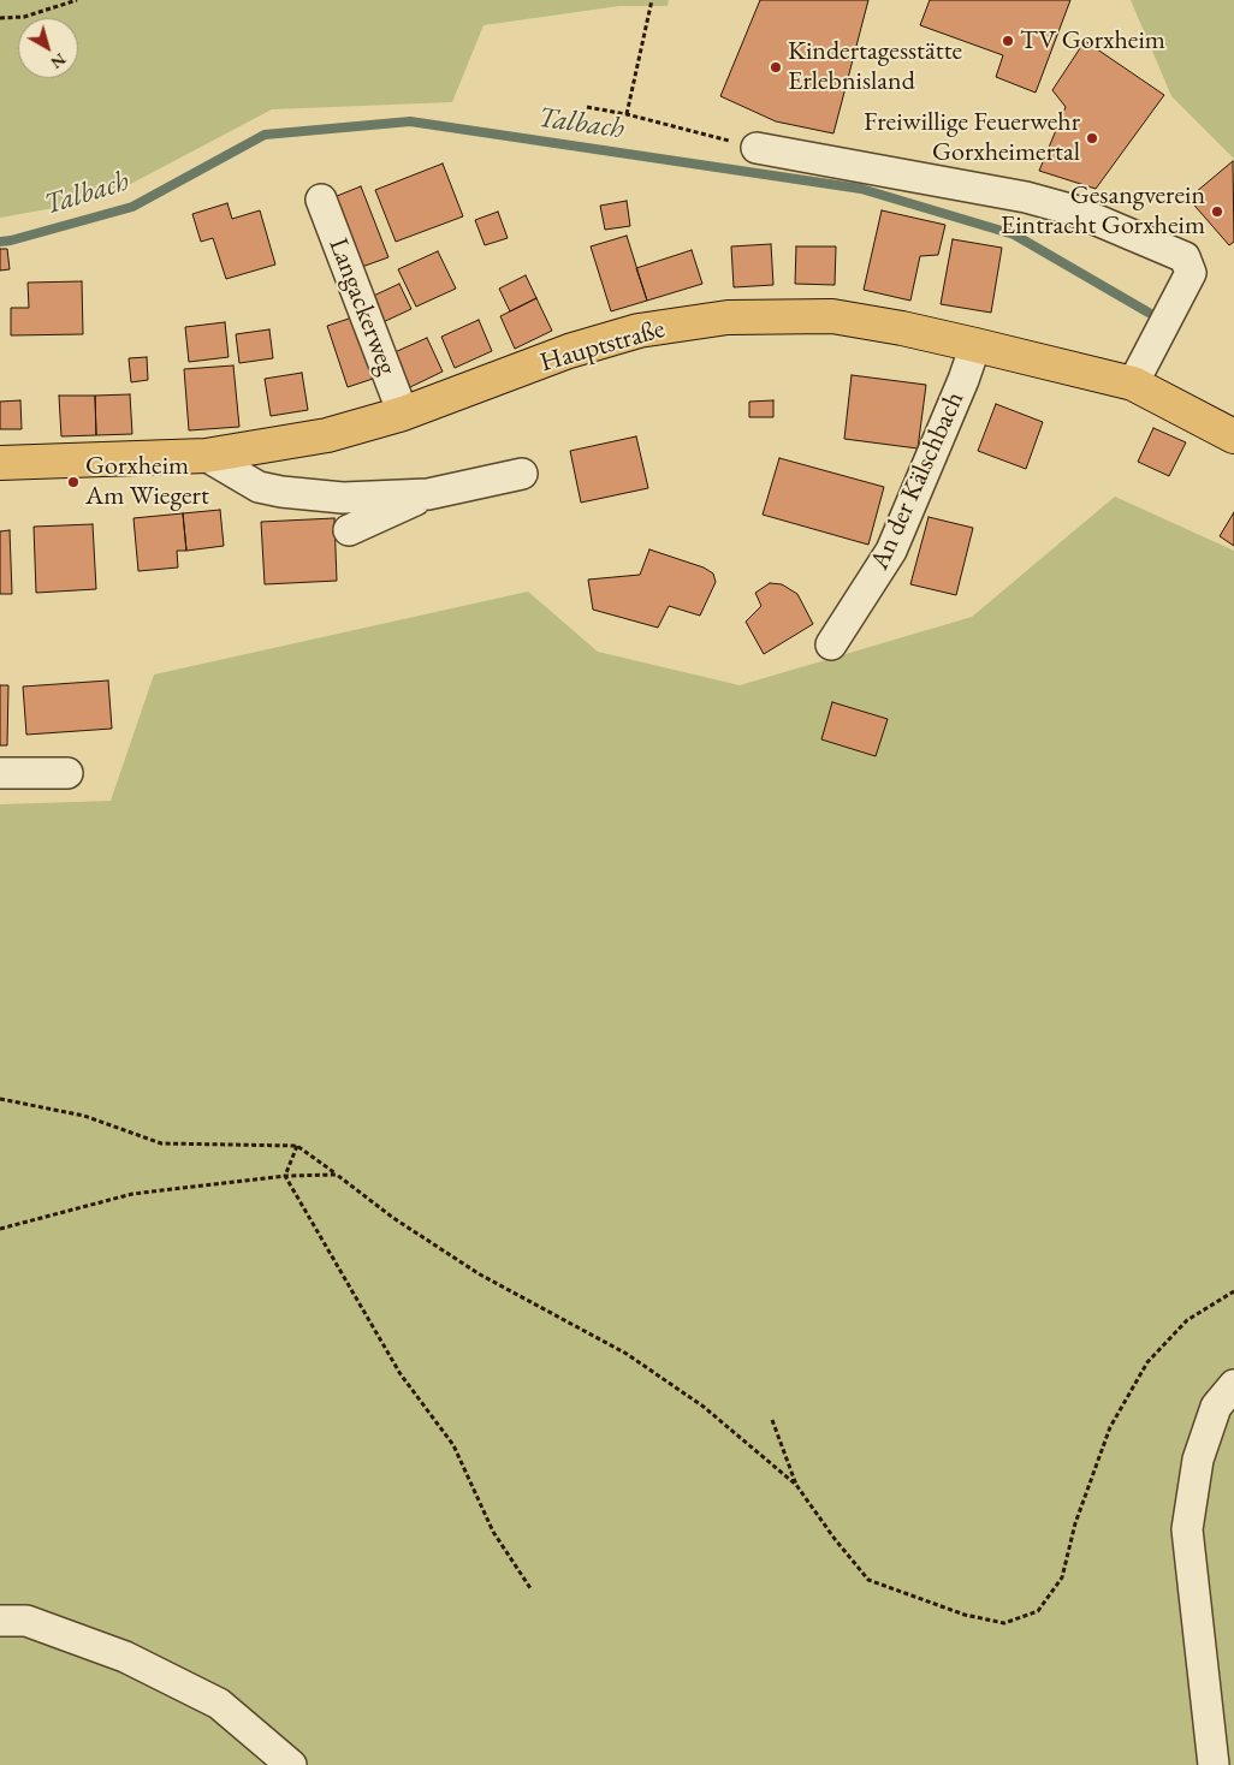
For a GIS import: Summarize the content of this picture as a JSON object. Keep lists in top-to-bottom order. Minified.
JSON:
{"streets":{"main road":["Hauptstraße"],"street":["Langackerweg","An der Kälschbach"]},"crossings":[["Langackerweg","Hauptstraße"],["Hauptstraße","An der Kälschbach"]],"water":["Talbach"],"places":["TV Gorxheim","Kindertagesstätte Erlebnisland","Freiwillige Feuerwehr Gorxheimertal","Gesangverein Eintracht Gorxheim","Gorxheim Am Wiegert"],"north":"bottom right"}
